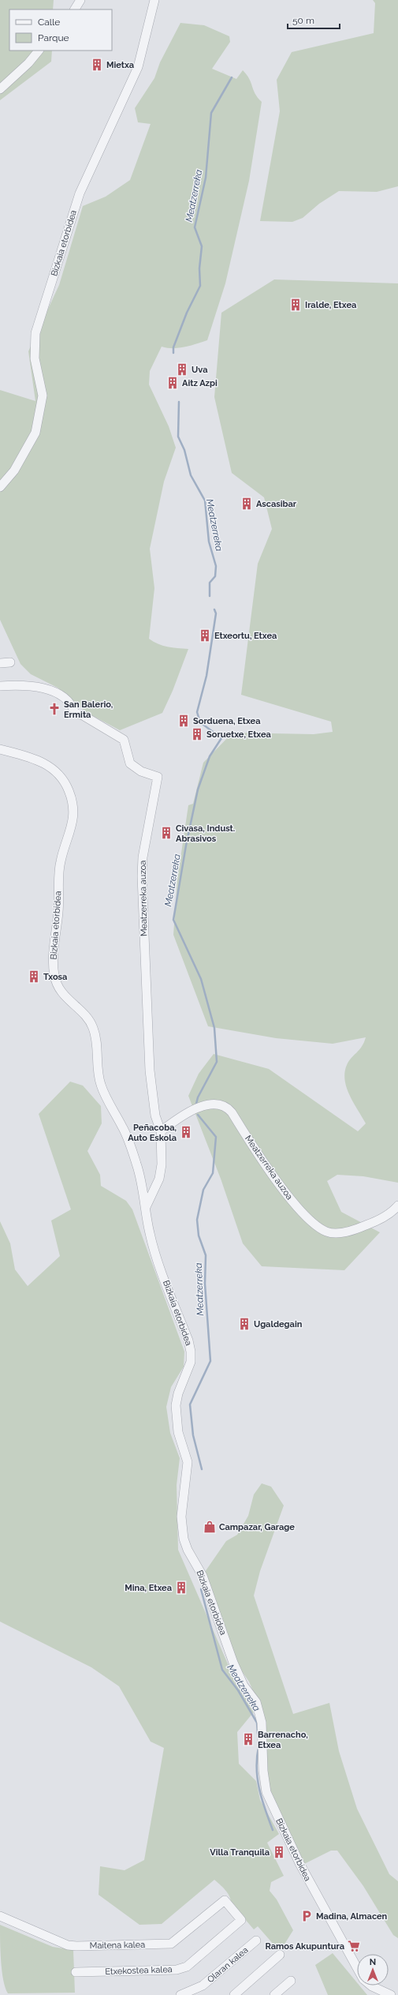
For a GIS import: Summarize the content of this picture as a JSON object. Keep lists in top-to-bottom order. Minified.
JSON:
{"streets":{"street":["Bizkaia etorbidea","Meatzerreka auzoa","Maitena kalea","Olaran kalea","Etxekostea kalea"]},"crossings":[["Bizkaia etorbidea","Meatzerreka auzoa"],["Maitena kalea","Etxekostea kalea"]],"water":["Meatzerreka"],"places":{"building":["Mietxa","Iralde, Etxea","Uva","Aitz Azpi","Ascasibar","Etxeortu, Etxea","Sorduena, Etxea","Soruetxe, Etxea","Civasa, Indust. Abrasivos","Txosa","Peñacoba, Auto Eskola","Ugaldegain","Mina, Etxea","Barrenacho, Etxea","Villa Tranquila"],"church":["San Balerio, Ermita"],"shop":["Campazar, Garage"],"parking":["Madina, Almacen"],"supermarket":["Ramos Akupuntura"]},"legend":["Calle","Parque"],"scale_bar":"50 m","north":"top"}
